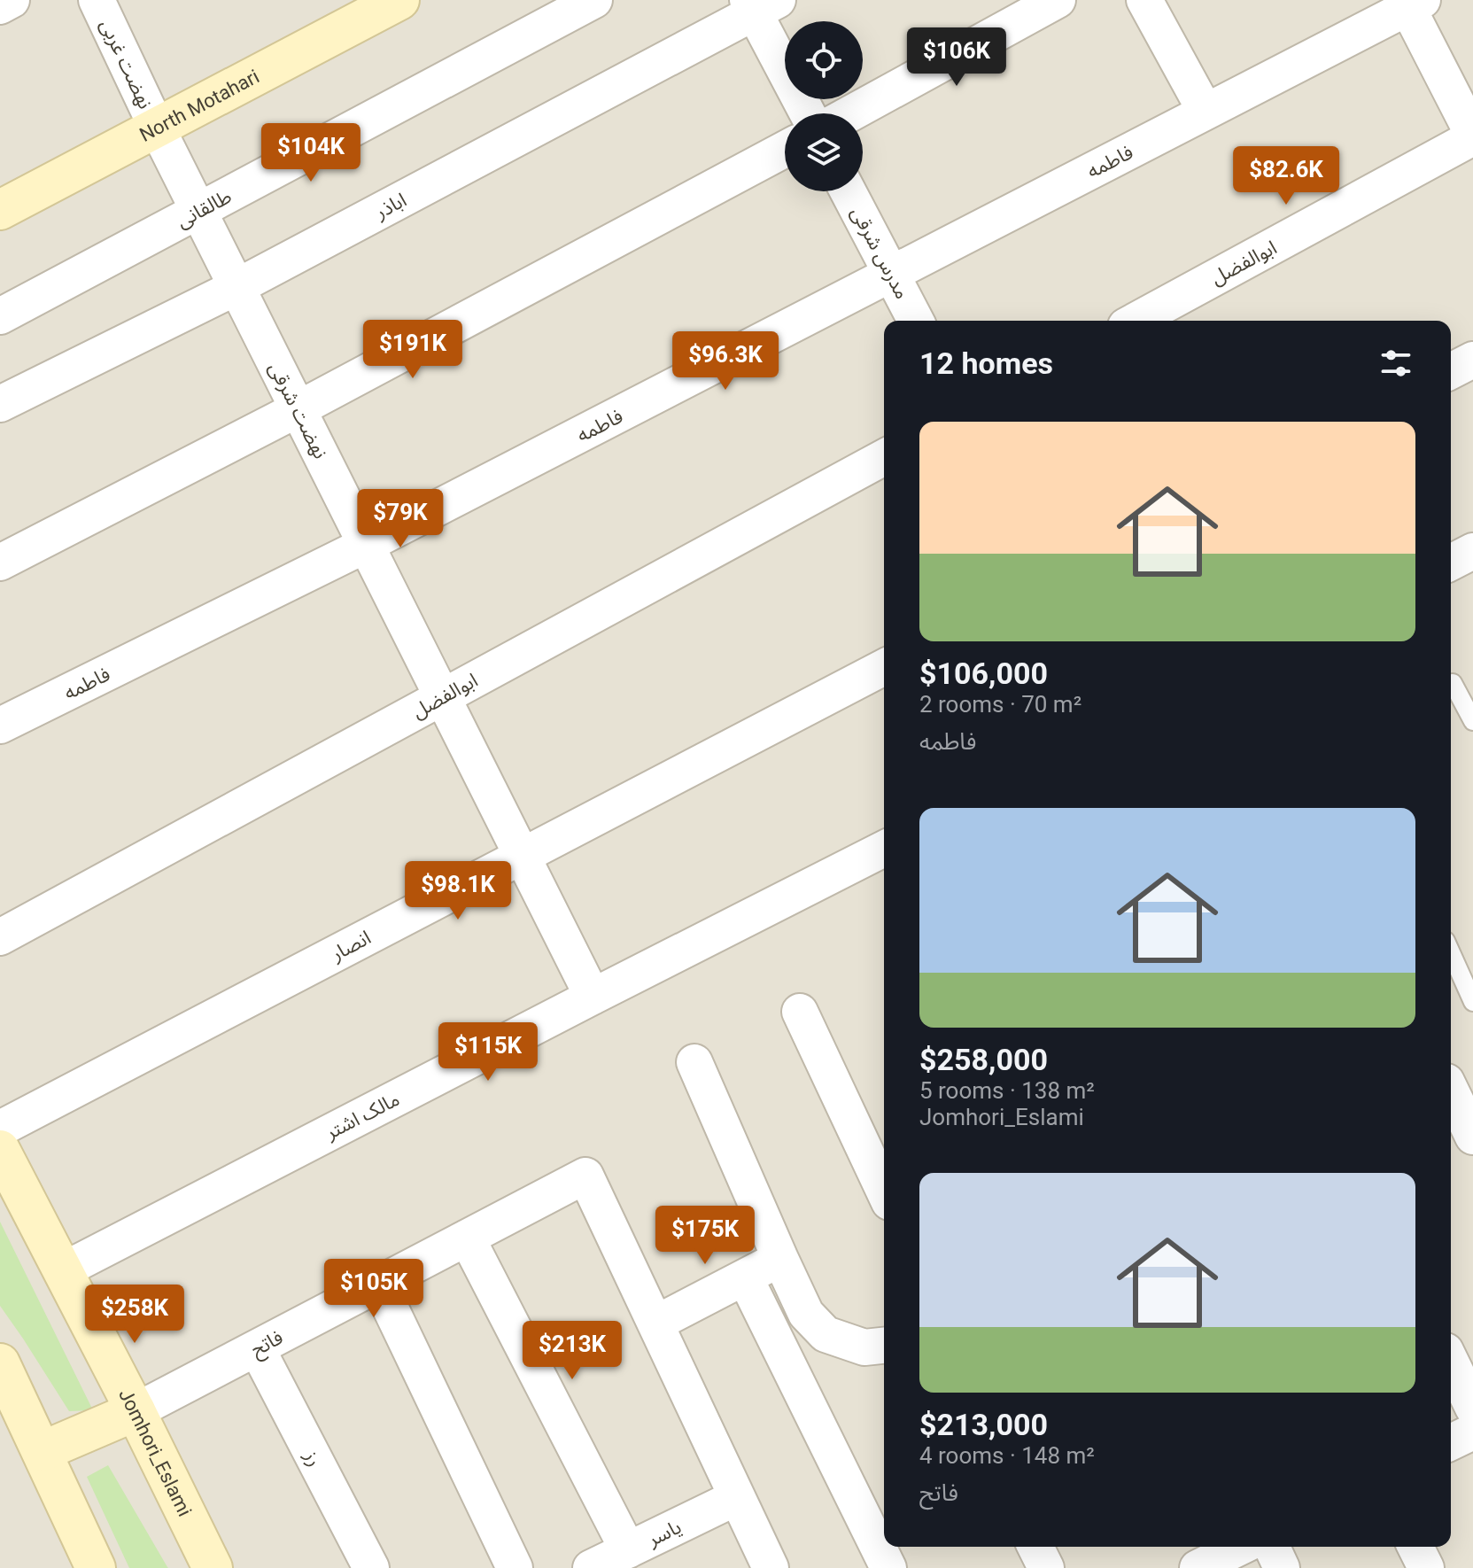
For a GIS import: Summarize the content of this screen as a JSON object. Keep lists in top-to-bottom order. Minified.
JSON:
{"streets":{"main road":["North Motahari","Jomhori_Eslami"],"street":["نهضت غربی","فاطمه","اباذر","طالقانی","مدرس شرقی","ابوالفضل","نهضت شرقی","انصار","مالک اشتر","فاتح","رز","یاسر"]},"crossings":[["نهضت غربی","North Motahari"],["نهضت غربی","نهضت شرقی"],["North Motahari","نهضت شرقی"],["فاطمه","مدرس شرقی"],["فاطمه","نهضت شرقی"],["اباذر","نهضت شرقی"],["طالقانی","نهضت شرقی"],["ابوالفضل","نهضت شرقی"],["نهضت شرقی","انصار"],["نهضت شرقی","مالک اشتر"],["مالک اشتر","Jomhori_Eslami"],["فاتح","Jomhori_Eslami"],["فاتح","رز"]],"page":{"price":["$106K","$104K","$82.6K","$191K","$96.3K","$79K","$98.1K","$115K","$175K","$105K","$258K","$213K"],"heading":"12 homes","list":[{"name":"$106,000","note":"2 rooms · 70 m² · فاطمه"},{"name":"$258,000","note":"5 rooms · 138 m² · Jomhori_Eslami"},{"name":"$213,000","note":"4 rooms · 148 m² · فاتح"}]}}
